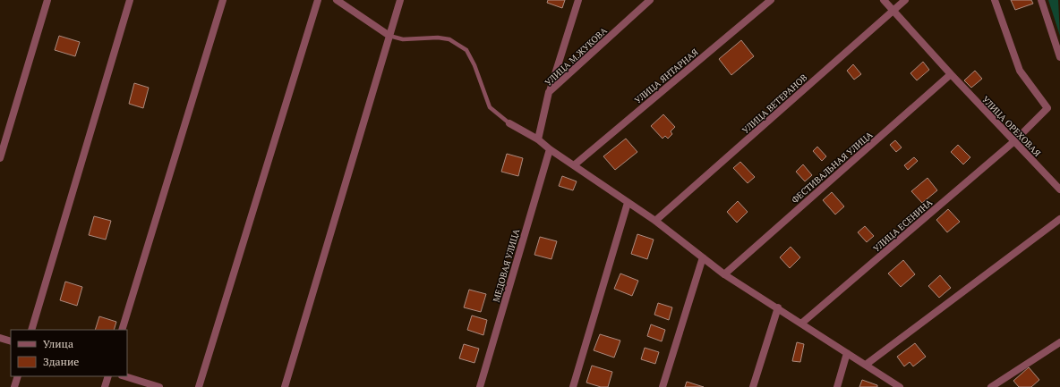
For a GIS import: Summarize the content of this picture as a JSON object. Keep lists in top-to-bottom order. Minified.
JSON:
{"streets":{"street":["УЛИЦА М.ЖУКОВА","УЛИЦА ЯНТАРНАЯ","УЛИЦА ВЕТЕРАНОВ","УЛИЦА ОРЕХОВАЯ","ФЕСТИВАЛЬНАЯ УЛИЦА","УЛИЦА ЕСЕНИНА","МЕДОВАЯ УЛИЦА"]},"crossings":[["УЛИЦА ВЕТЕРАНОВ","УЛИЦА ОРЕХОВАЯ"],["УЛИЦА ОРЕХОВАЯ","ФЕСТИВАЛЬНАЯ УЛИЦА"],["УЛИЦА ОРЕХОВАЯ","УЛИЦА ЕСЕНИНА"]],"legend":["Улица","Здание"]}
